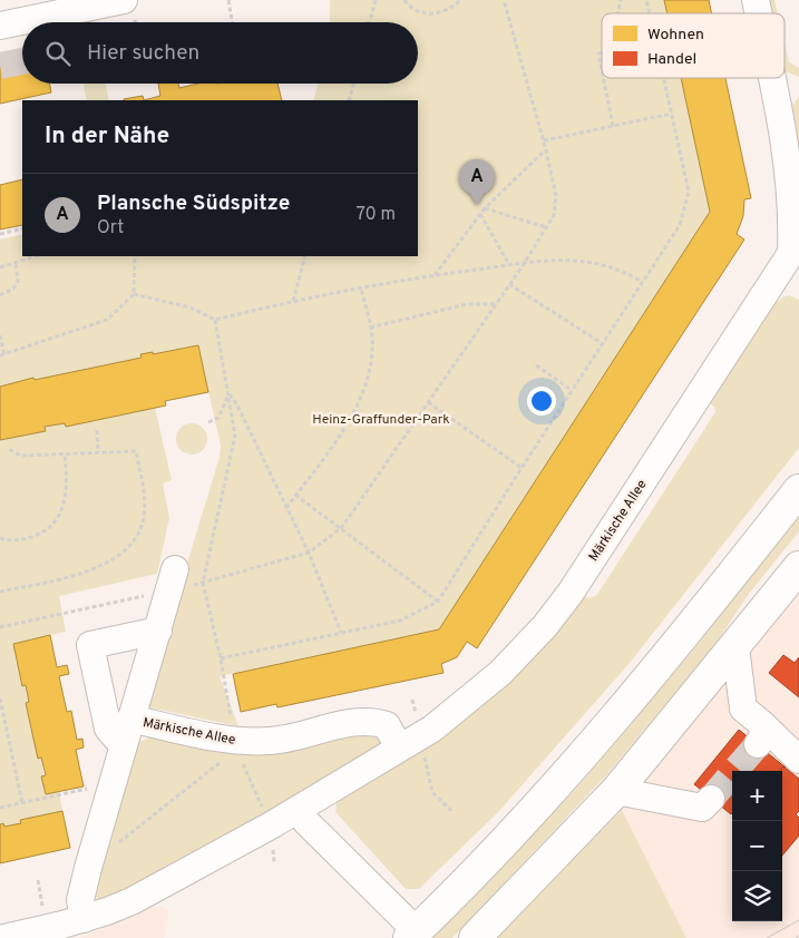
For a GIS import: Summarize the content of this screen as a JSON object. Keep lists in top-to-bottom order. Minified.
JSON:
{"streets":{"street":["Märkische Allee"]},"parks":["Heinz-Graffunder-Park"],"legend":["Wohnen","Handel"],"page":{"search":"Hier suchen","heading":"In der Nähe","pins":"A","list":[{"mark":"A","name":"Plansche Südspitze","note":"Ort","value":"70 m"}],"map_buttons":["+","−"]}}
